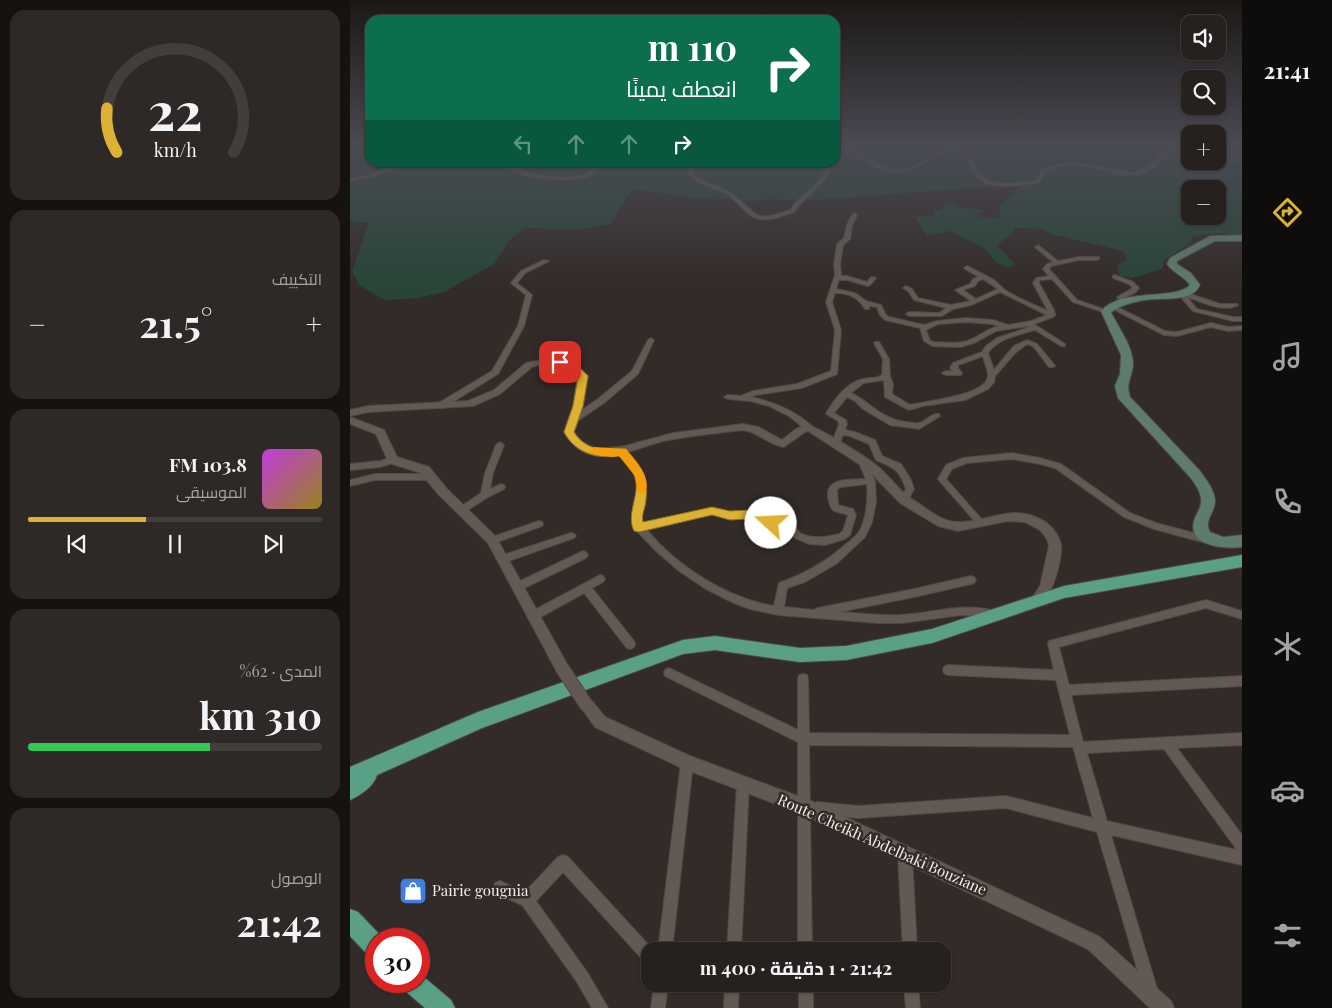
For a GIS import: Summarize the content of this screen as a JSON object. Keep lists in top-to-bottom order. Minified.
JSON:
{"streets":{"street":["Route Cheikh Abdelbaki Bouziane"]},"places":{"shop":["Pairie gougnia"]},"page":{"tabs":"21:41","map_buttons":["+","−"],"turn":["110 m","انعطف يمينًا"],"tile":["التكييف",["المدى · 62%","310 km"],["الوصول","21:42"]],"heat":["−","21.5°","+"],"song":["103.8 FM","الموسيقى"],"limit":"30","trip":"21:42 · 1 دقيقة · 400 m","gauge":["22","km/h"]}}
